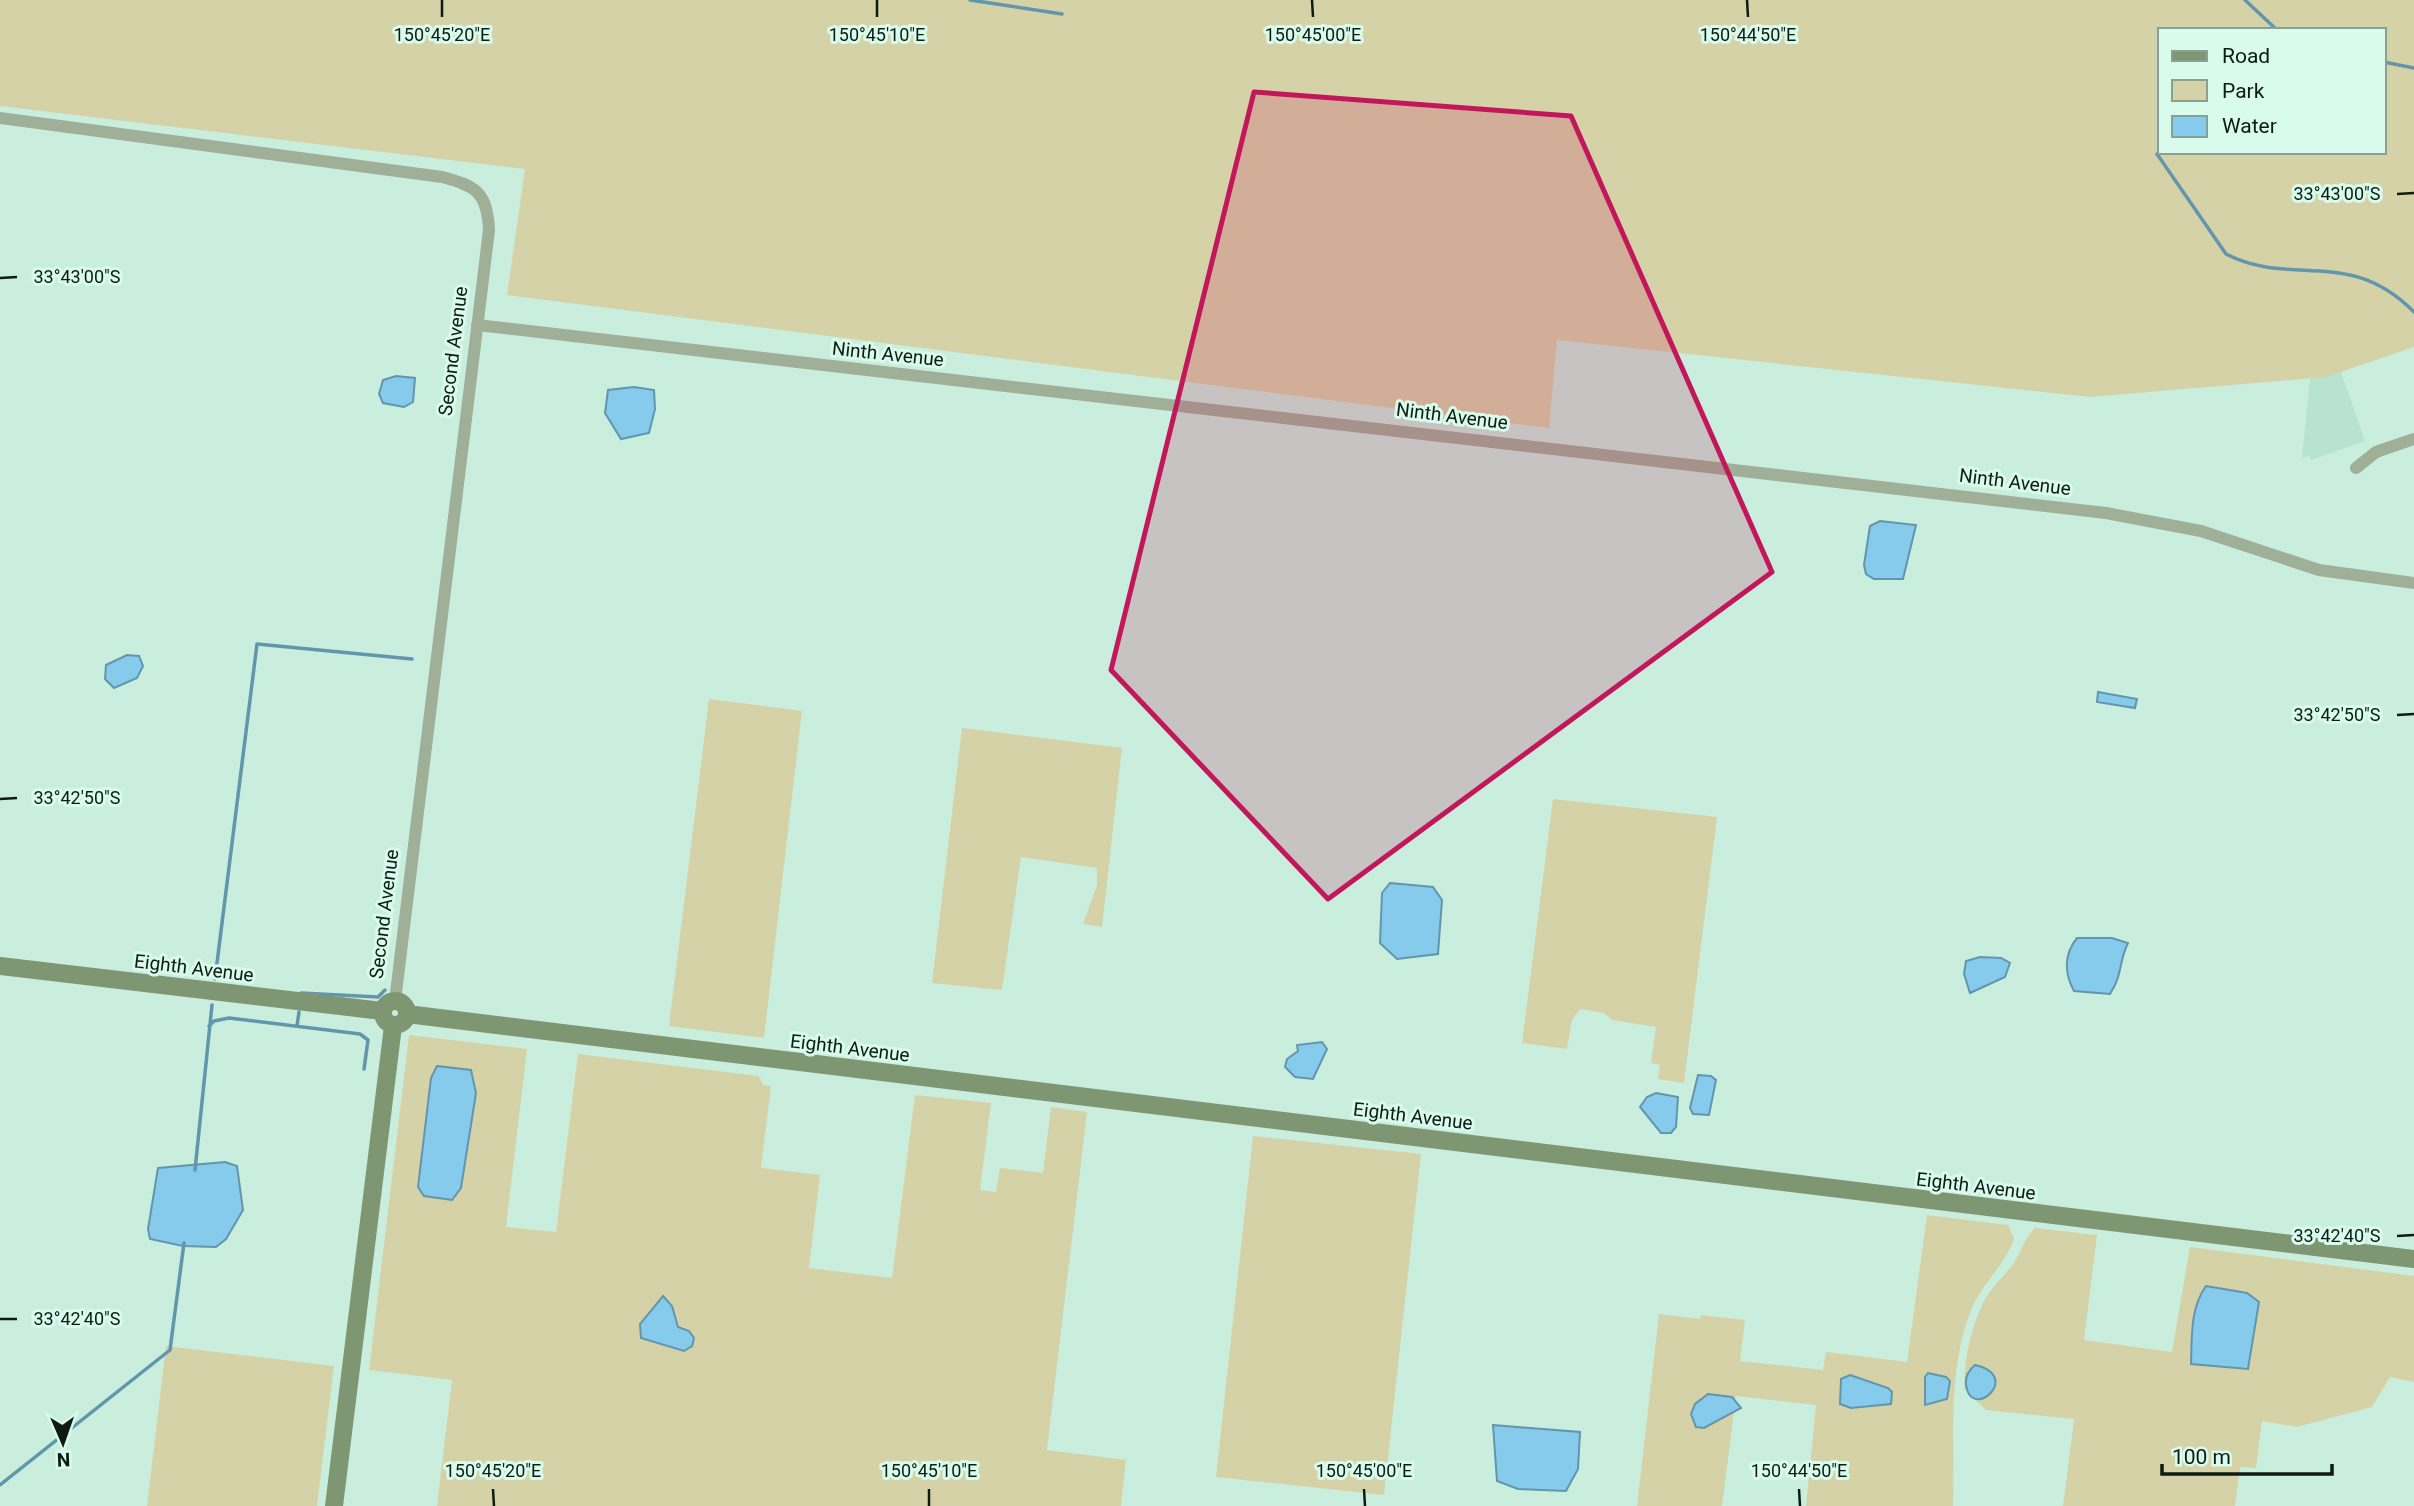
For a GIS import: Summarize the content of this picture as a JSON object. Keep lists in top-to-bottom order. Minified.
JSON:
{"streets":{"main road":["Second Avenue","Eighth Avenue"],"street":["Ninth Avenue"]},"crossings":[["Second Avenue","Ninth Avenue"],["Second Avenue","Eighth Avenue"]],"legend":["Road","Park","Water"],"scale_bar":"100 m","north":"bottom","coordinates":["150°45'20\"E","150°45'10\"E","150°45'00\"E","150°44'50\"E","33°43'00\"S","33°42'50\"S","33°42'40\"S"]}
